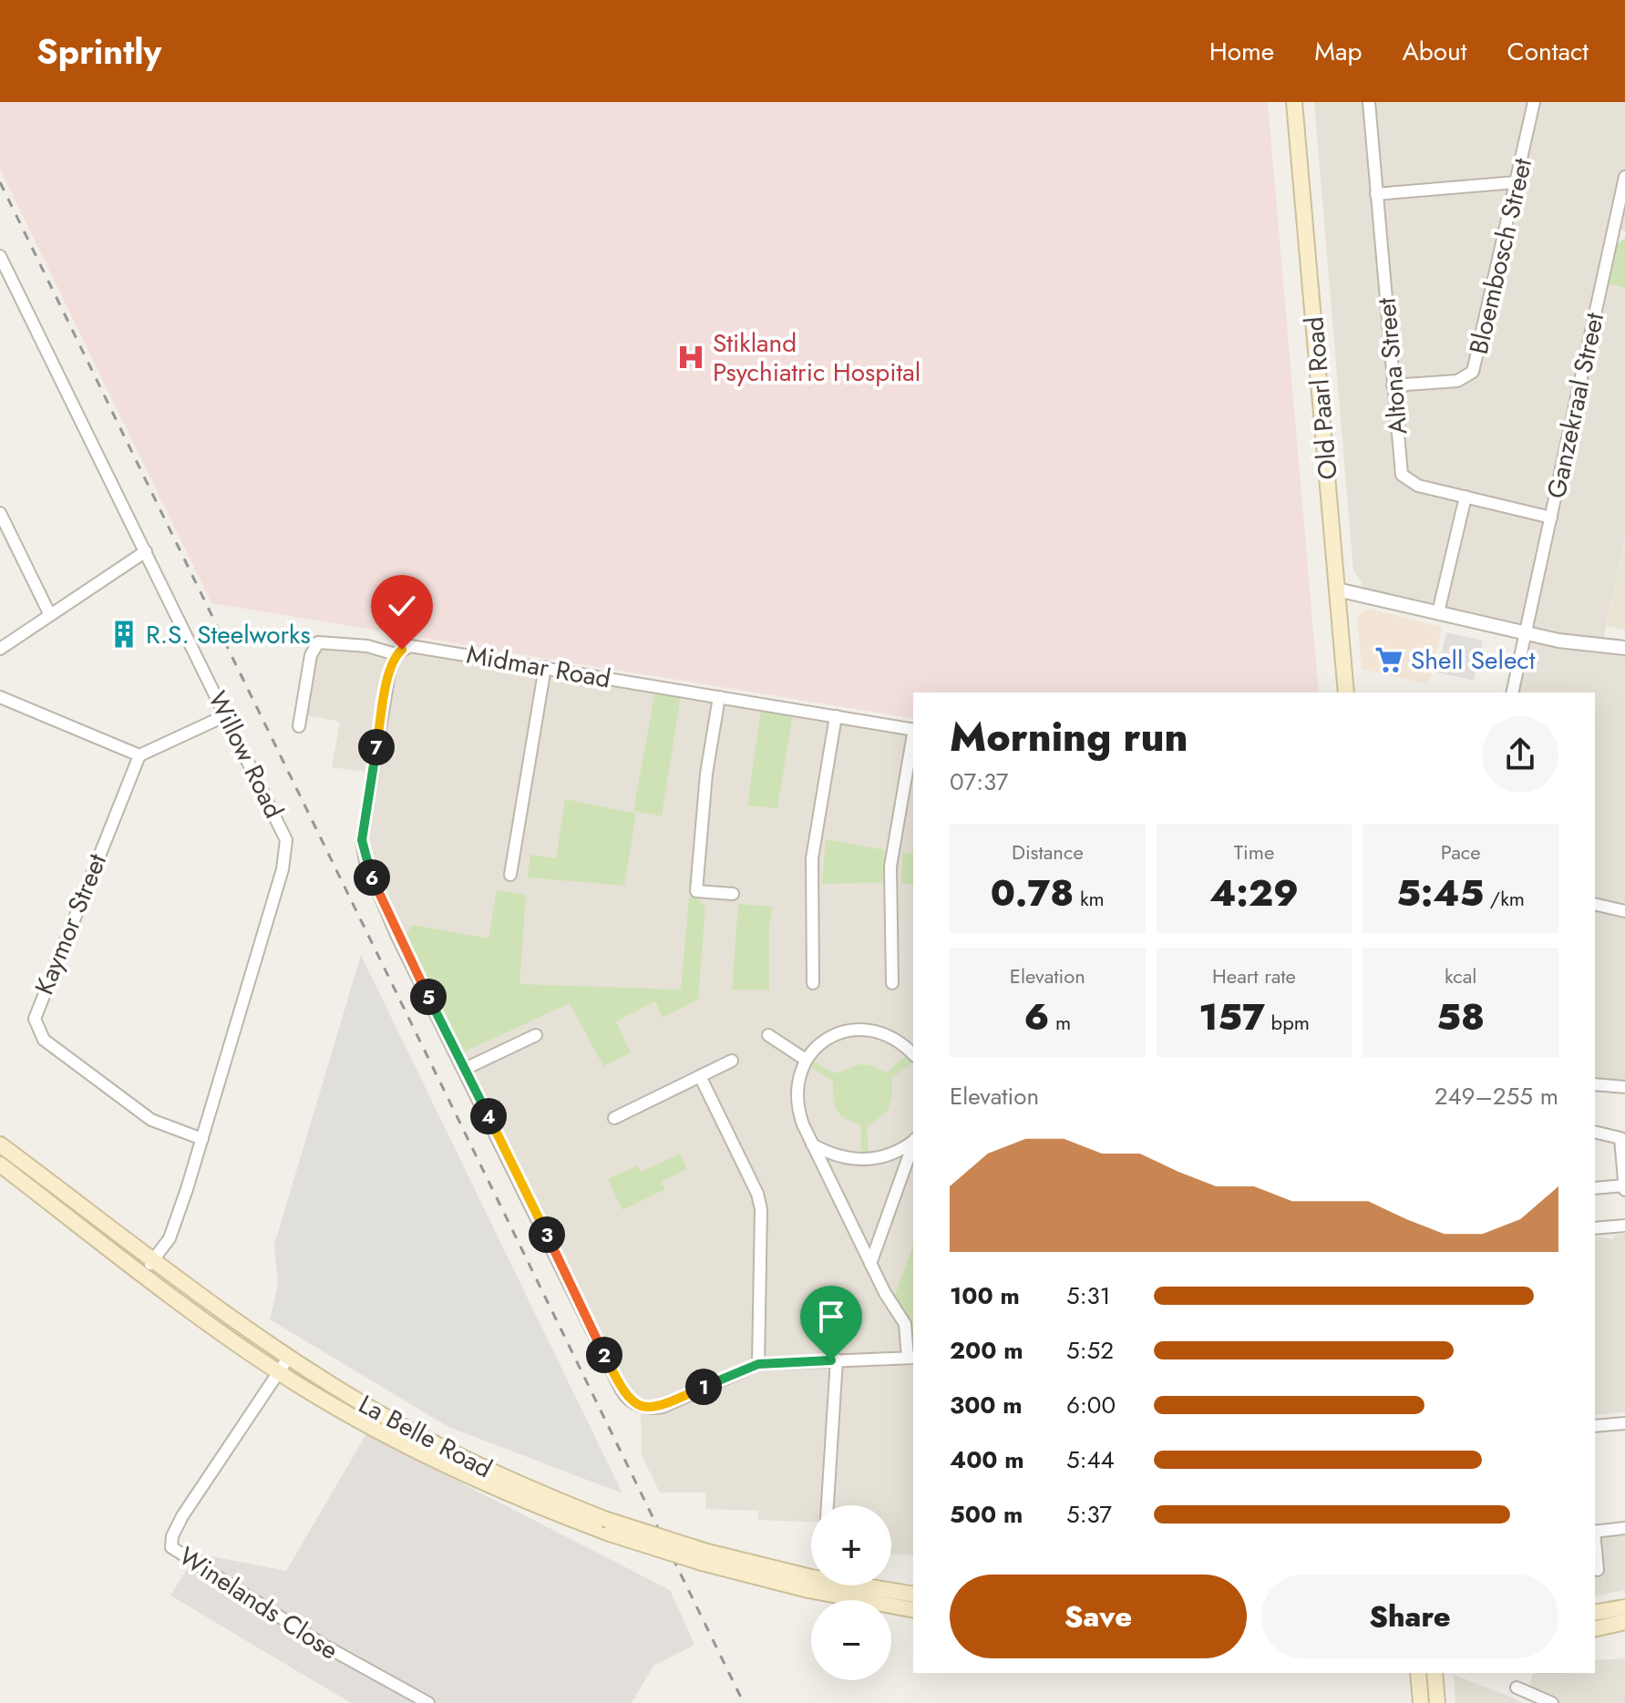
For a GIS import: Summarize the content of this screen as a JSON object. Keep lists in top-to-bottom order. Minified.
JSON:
{"streets":{"main road":["Old Paarl Road","La Belle Road"],"street":["Bloembosch Street","Altona Street","Ganzekraal Street","Midmar Road","Willow Road","Kaymor Street","Winelands Close"]},"crossings":[["Bloembosch Street","Altona Street"],["Altona Street","Ganzekraal Street"],["Willow Road","Kaymor Street"],["Willow Road","La Belle Road"],["La Belle Road","Winelands Close"]],"places":{"hospital":["Stikland Psychiatric Hospital"],"building":["R.S. Steelworks"],"supermarket":["Shell Select"]},"page":{"header":"Sprintly","nav":["Home","Map","About","Contact"],"heading":["Morning run","07:37"],"pins":["7","6","5","4","3","2","1"],"stats":[["Distance","0.78 km"],["Time","4:29"],["Pace","5:45 /km"],["Elevation","6 m"],["Heart rate","157 bpm"],["kcal","58"]],"chart":["Elevation","249–255 m"],"list":[{"name":"100 m","note":"5:31"},{"name":"200 m","note":"5:52"},{"name":"300 m","note":"6:00"},{"name":"400 m","note":"5:44"},{"name":"500 m","note":"5:37"}],"map_buttons":["+","−"],"buttons":["Save","Share"]}}
